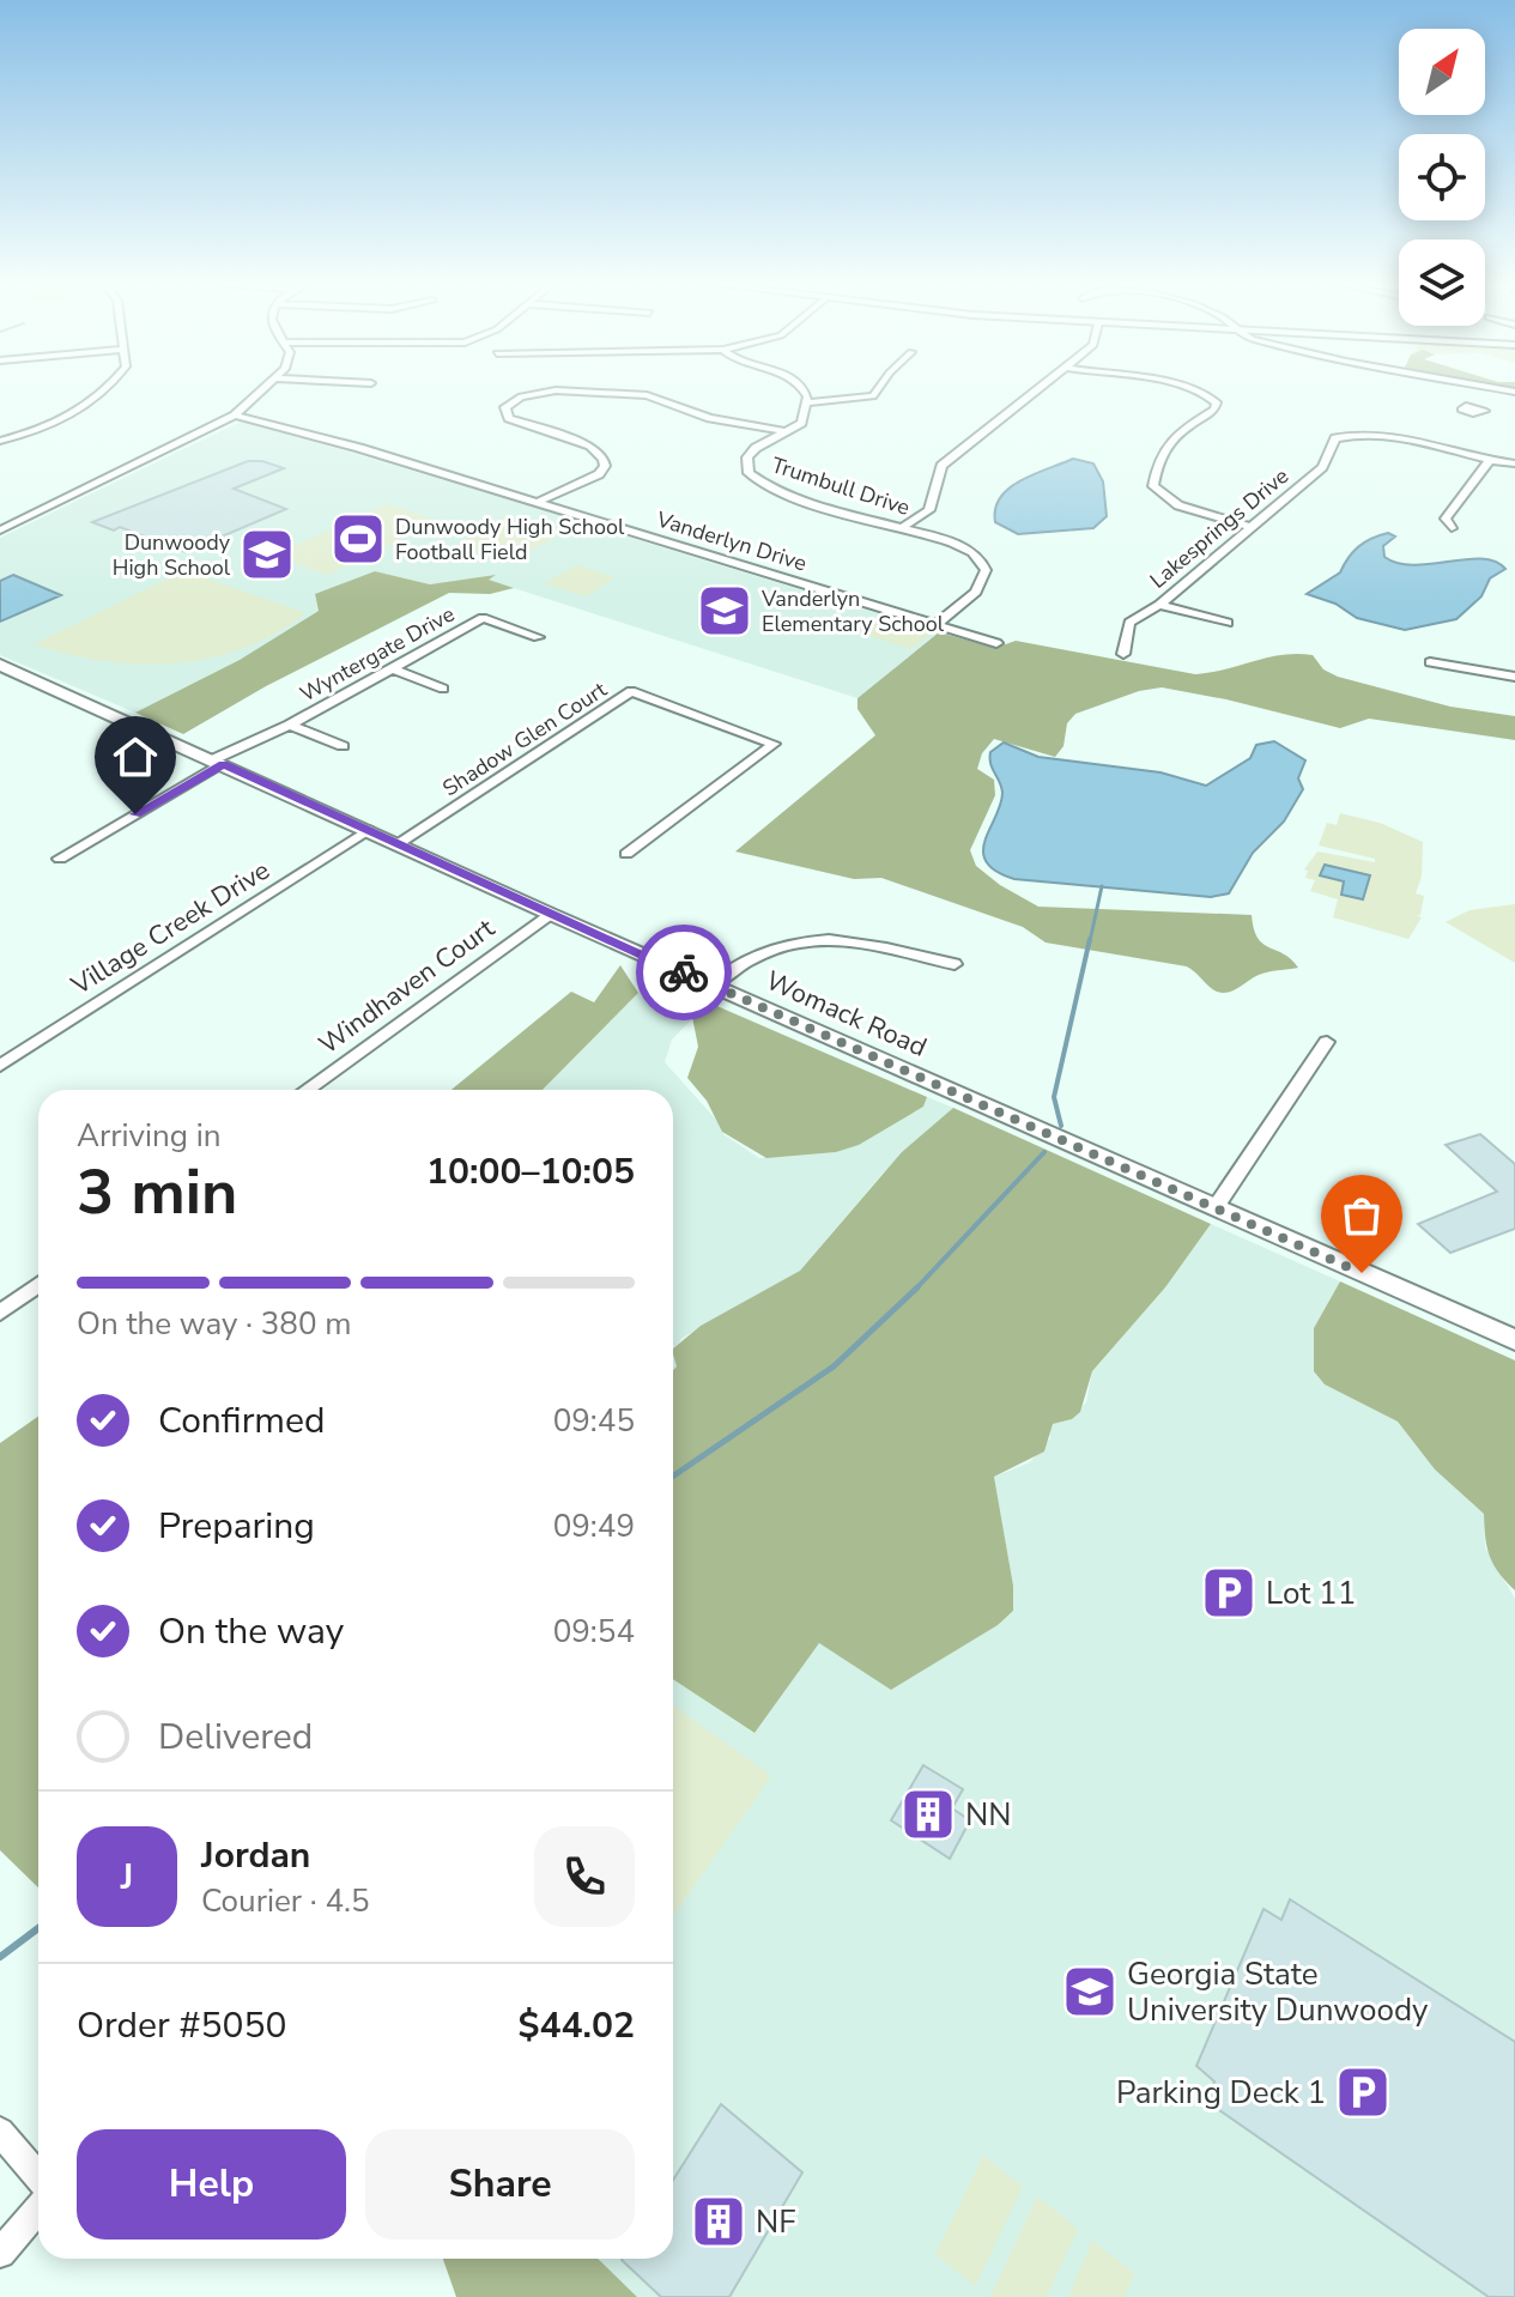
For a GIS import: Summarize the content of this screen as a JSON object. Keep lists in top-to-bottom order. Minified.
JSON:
{"streets":{"street":["Trumbull Drive","Lakesprings Drive","Vanderlyn Drive","Wyntergate Drive","Shadow Glen Court","Village Creek Drive","Windhaven Court","Womack Road"]},"crossings":[["Trumbull Drive","Vanderlyn Drive"],["Wyntergate Drive","Womack Road"],["Shadow Glen Court","Womack Road"],["Village Creek Drive","Womack Road"],["Windhaven Court","Womack Road"]],"places":{"sports":["Dunwoody High School Football Field"],"school or university":["Dunwoody High School","Vanderlyn Elementary School","Georgia State University Dunwoody"],"parking":["Lot 11","Parking Deck 1"],"building":["NN","NF"]},"north":"top right","page":{"heading":["3 min","Arriving in","10:00–10:05"],"panel":["Jordan","Courier · 4.5","Order #5050","$44.02"],"bar":"On the way · 380 m","list":[["Confirmed","09:45"],["Preparing","09:49"],["On the way","09:54"],"Delivered"],"round":"J","buttons":["Help","Share"]}}
